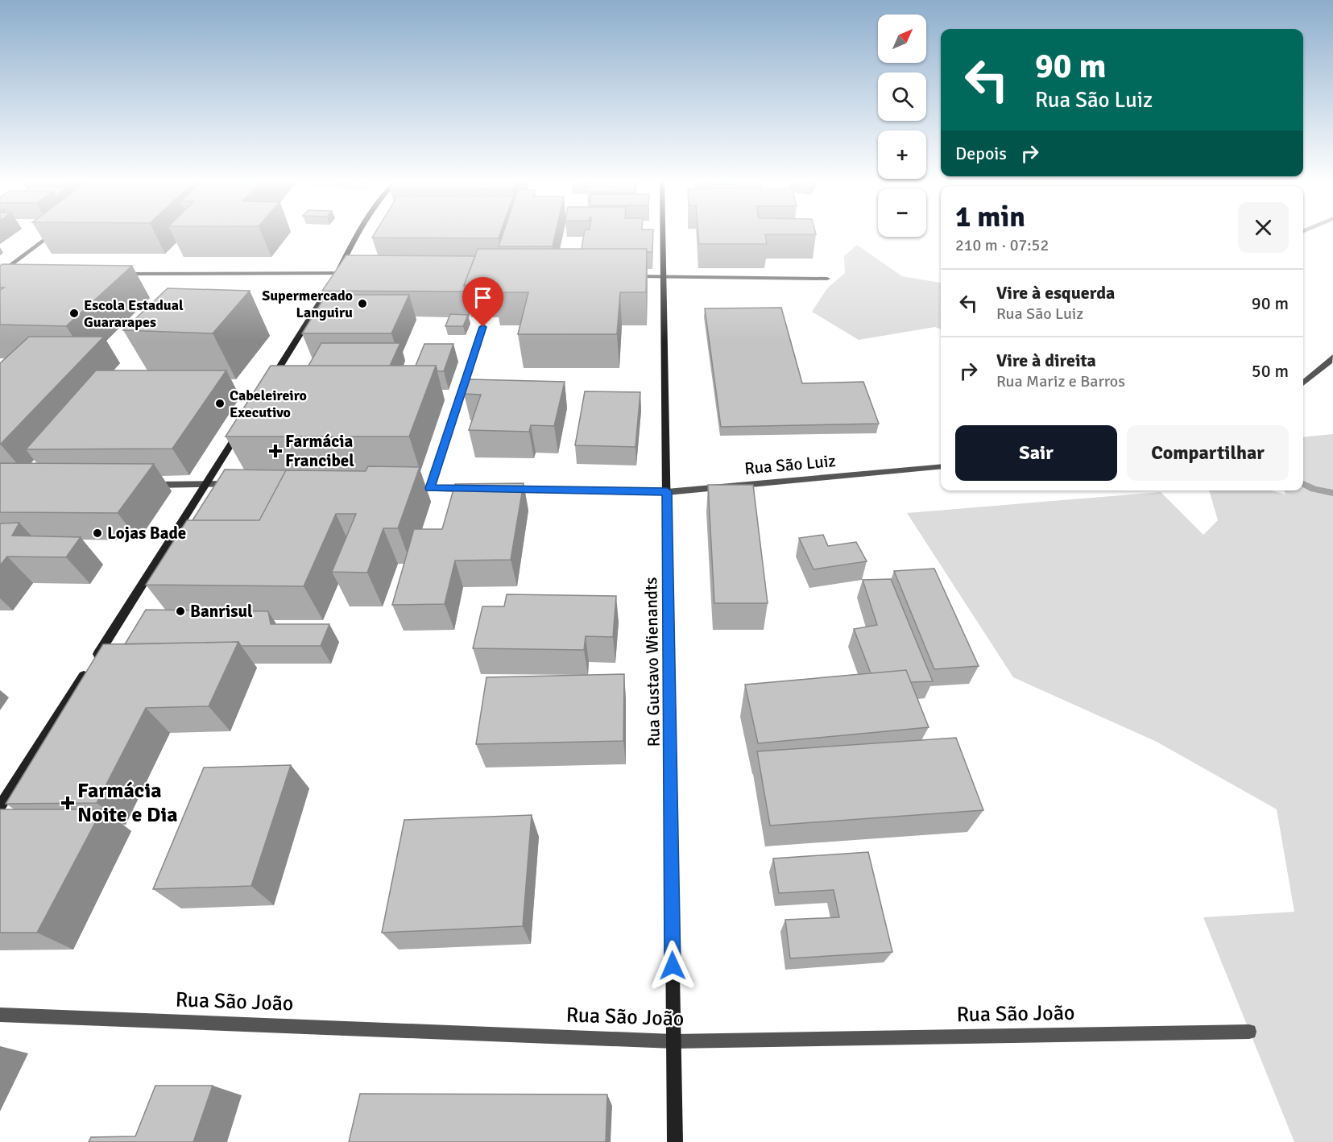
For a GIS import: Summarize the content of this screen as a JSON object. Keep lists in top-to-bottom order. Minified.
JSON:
{"streets":{"main road":["Rua Gustavo Wienandts"],"street":["Rua São Luiz","Rua São João"]},"crossings":[["Rua São Luiz","Rua Gustavo Wienandts"],["Rua Gustavo Wienandts","Rua São João"]],"places":{"other":["Supermercado Languiru","Escola Estadual Guararapes","Cabeleireiro Executivo","Lojas Bade","Banrisul"],"health":["Farmácia Francibel","Farmácia Noite e Dia"]},"north":"top right","page":{"map_buttons":["+","−"],"turn":["90 m","Rua São Luiz"],"then":"Depois","heading":["1 min","210 m · 07:52"],"list":[{"name":"Vire à esquerda","note":"Rua São Luiz","value":"90 m"},{"name":"Vire à direita","note":"Rua Mariz e Barros","value":"50 m"}],"buttons":["Sair","Compartilhar"]}}
